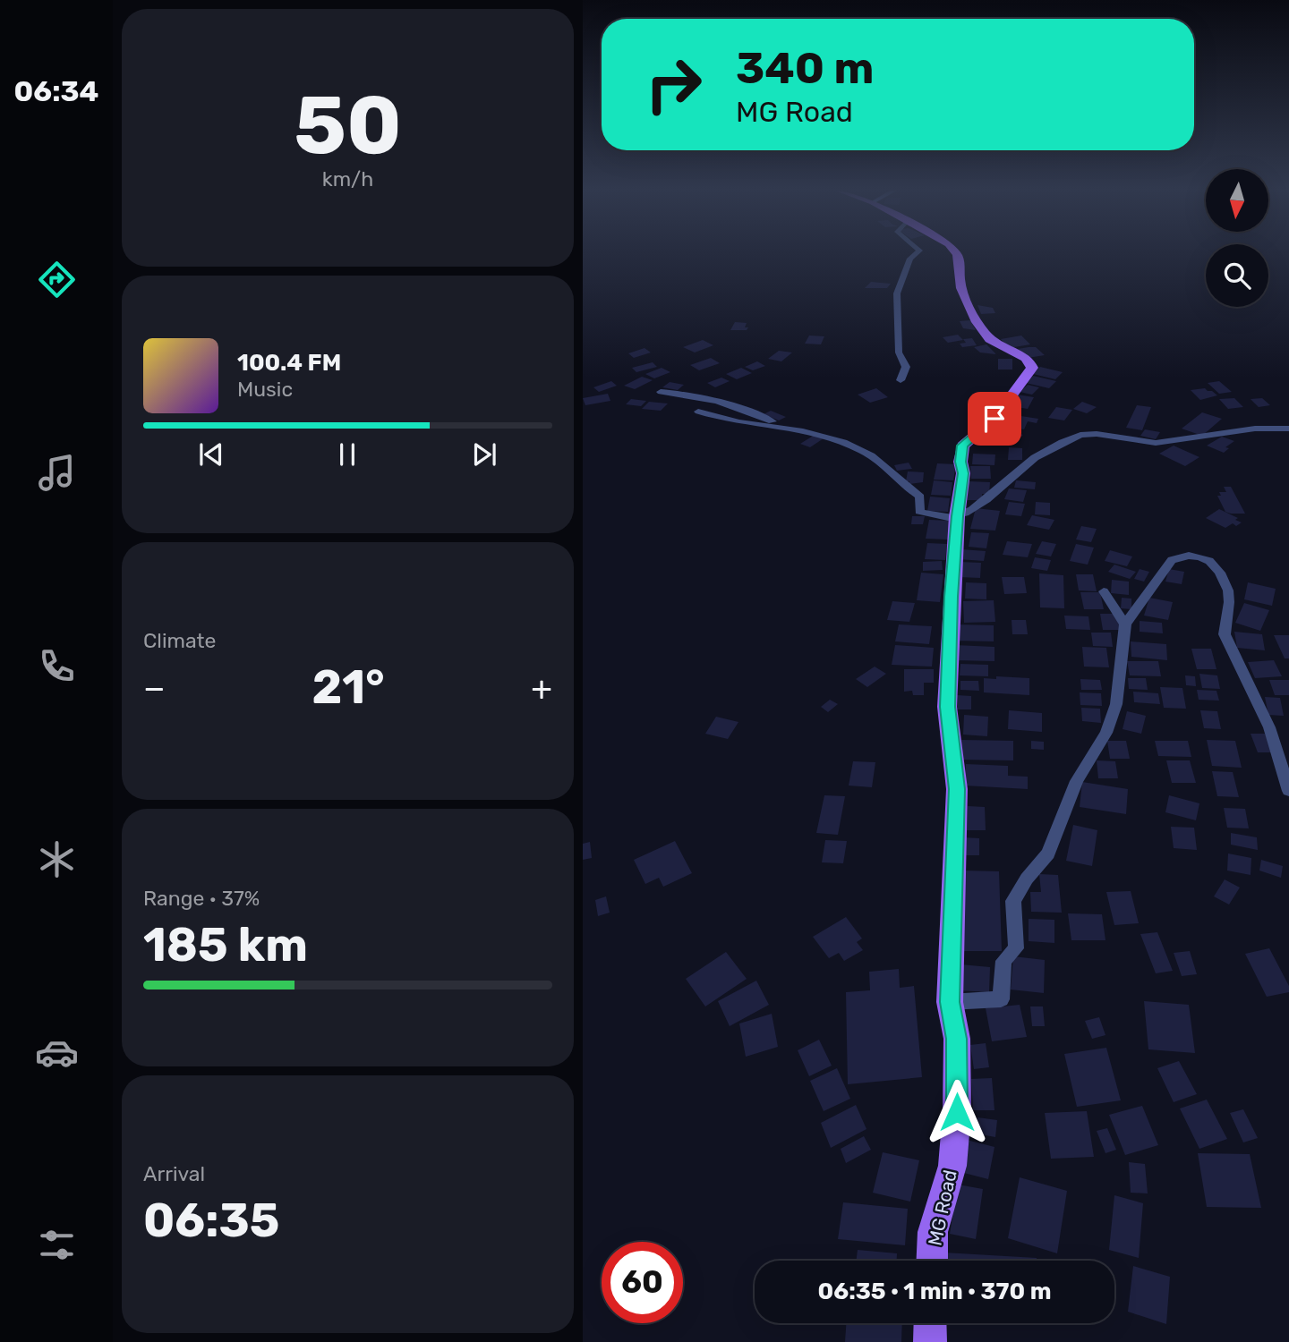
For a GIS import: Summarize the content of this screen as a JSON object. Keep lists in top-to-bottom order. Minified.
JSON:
{"streets":{"main road":["MG Road"]},"north":"bottom","page":{"tabs":"06:34","tile":[["50","km/h"],"Climate",["Range · 37%","185 km"],["Arrival","06:35"]],"turn":["340 m","MG Road"],"song":["100.4 FM","Music"],"heat":["−","21°","+"],"limit":"60","trip":"06:35 · 1 min · 370 m"}}
